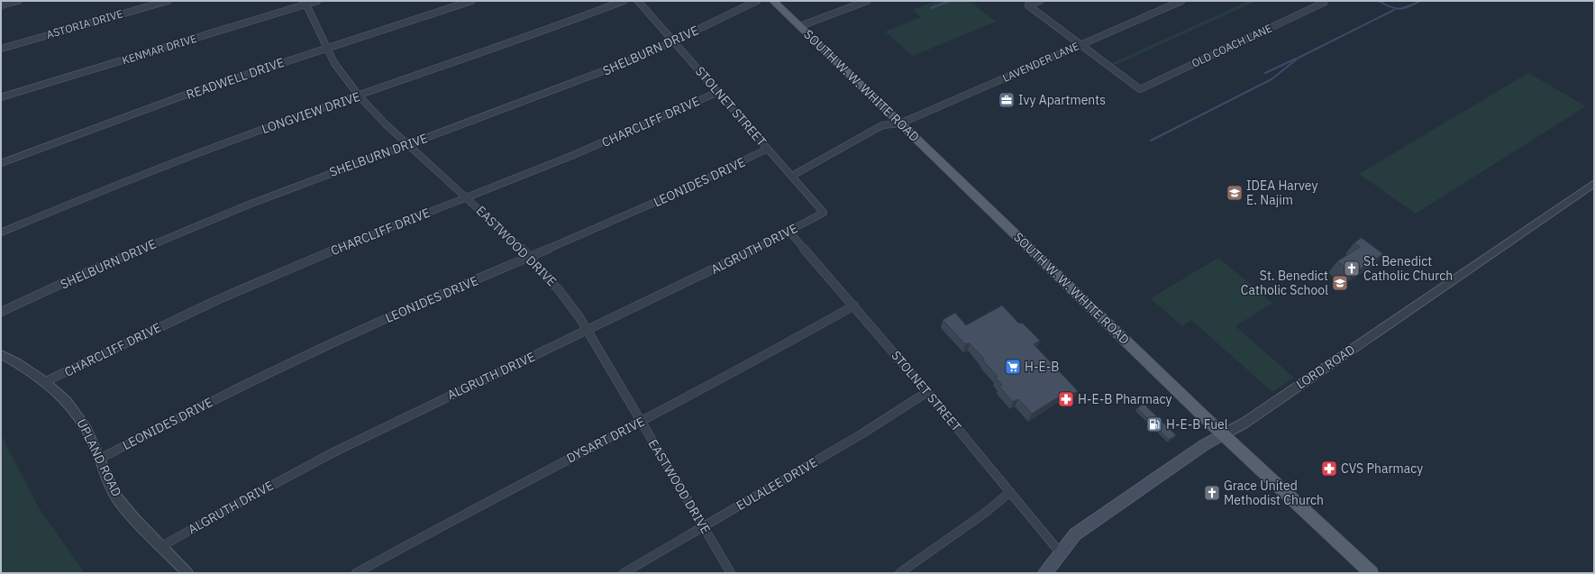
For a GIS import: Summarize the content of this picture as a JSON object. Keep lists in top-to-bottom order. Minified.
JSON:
{"streets":{"main road":["SOUTH W. W. WHITE ROAD","LORD ROAD"],"street":["ASTORIA DRIVE","OLD COACH LANE","KENMAR DRIVE","SHELBURN DRIVE","LAVENDER LANE","READWELL DRIVE","STOLNET STREET","LONGVIEW DRIVE","CHARCLIFF DRIVE","LEONIDES DRIVE","EASTWOOD DRIVE","ALGRUTH DRIVE","DYSART DRIVE","UPLAND ROAD","EULALEE DRIVE"]},"crossings":[["OLD COACH LANE","LAVENDER LANE"],["KENMAR DRIVE","EASTWOOD DRIVE"],["SHELBURN DRIVE","STOLNET STREET"],["SHELBURN DRIVE","EASTWOOD DRIVE"],["LAVENDER LANE","SOUTH W. W. WHITE ROAD"],["READWELL DRIVE","EASTWOOD DRIVE"],["SOUTH W. W. WHITE ROAD","LORD ROAD"],["STOLNET STREET","CHARCLIFF DRIVE"],["STOLNET STREET","LEONIDES DRIVE"],["STOLNET STREET","ALGRUTH DRIVE"],["STOLNET STREET","LORD ROAD"],["STOLNET STREET","DYSART DRIVE"],["STOLNET STREET","EULALEE DRIVE"],["LONGVIEW DRIVE","EASTWOOD DRIVE"],["CHARCLIFF DRIVE","EASTWOOD DRIVE"],["CHARCLIFF DRIVE","UPLAND ROAD"],["LEONIDES DRIVE","EASTWOOD DRIVE"],["LEONIDES DRIVE","UPLAND ROAD"],["EASTWOOD DRIVE","ALGRUTH DRIVE"],["EASTWOOD DRIVE","DYSART DRIVE"],["EASTWOOD DRIVE","EULALEE DRIVE"],["ALGRUTH DRIVE","UPLAND ROAD"]],"places":{"office":["Ivy Apartments"],"school or university":["IDEA Harvey E. Najim","St. Benedict Catholic School"],"church":["St. Benedict Catholic Church","Grace United Methodist Church"],"supermarket":["H-E-B"],"pharmacy":["H-E-B Pharmacy","CVS Pharmacy"],"fuel station":["H-E-B Fuel"]}}
